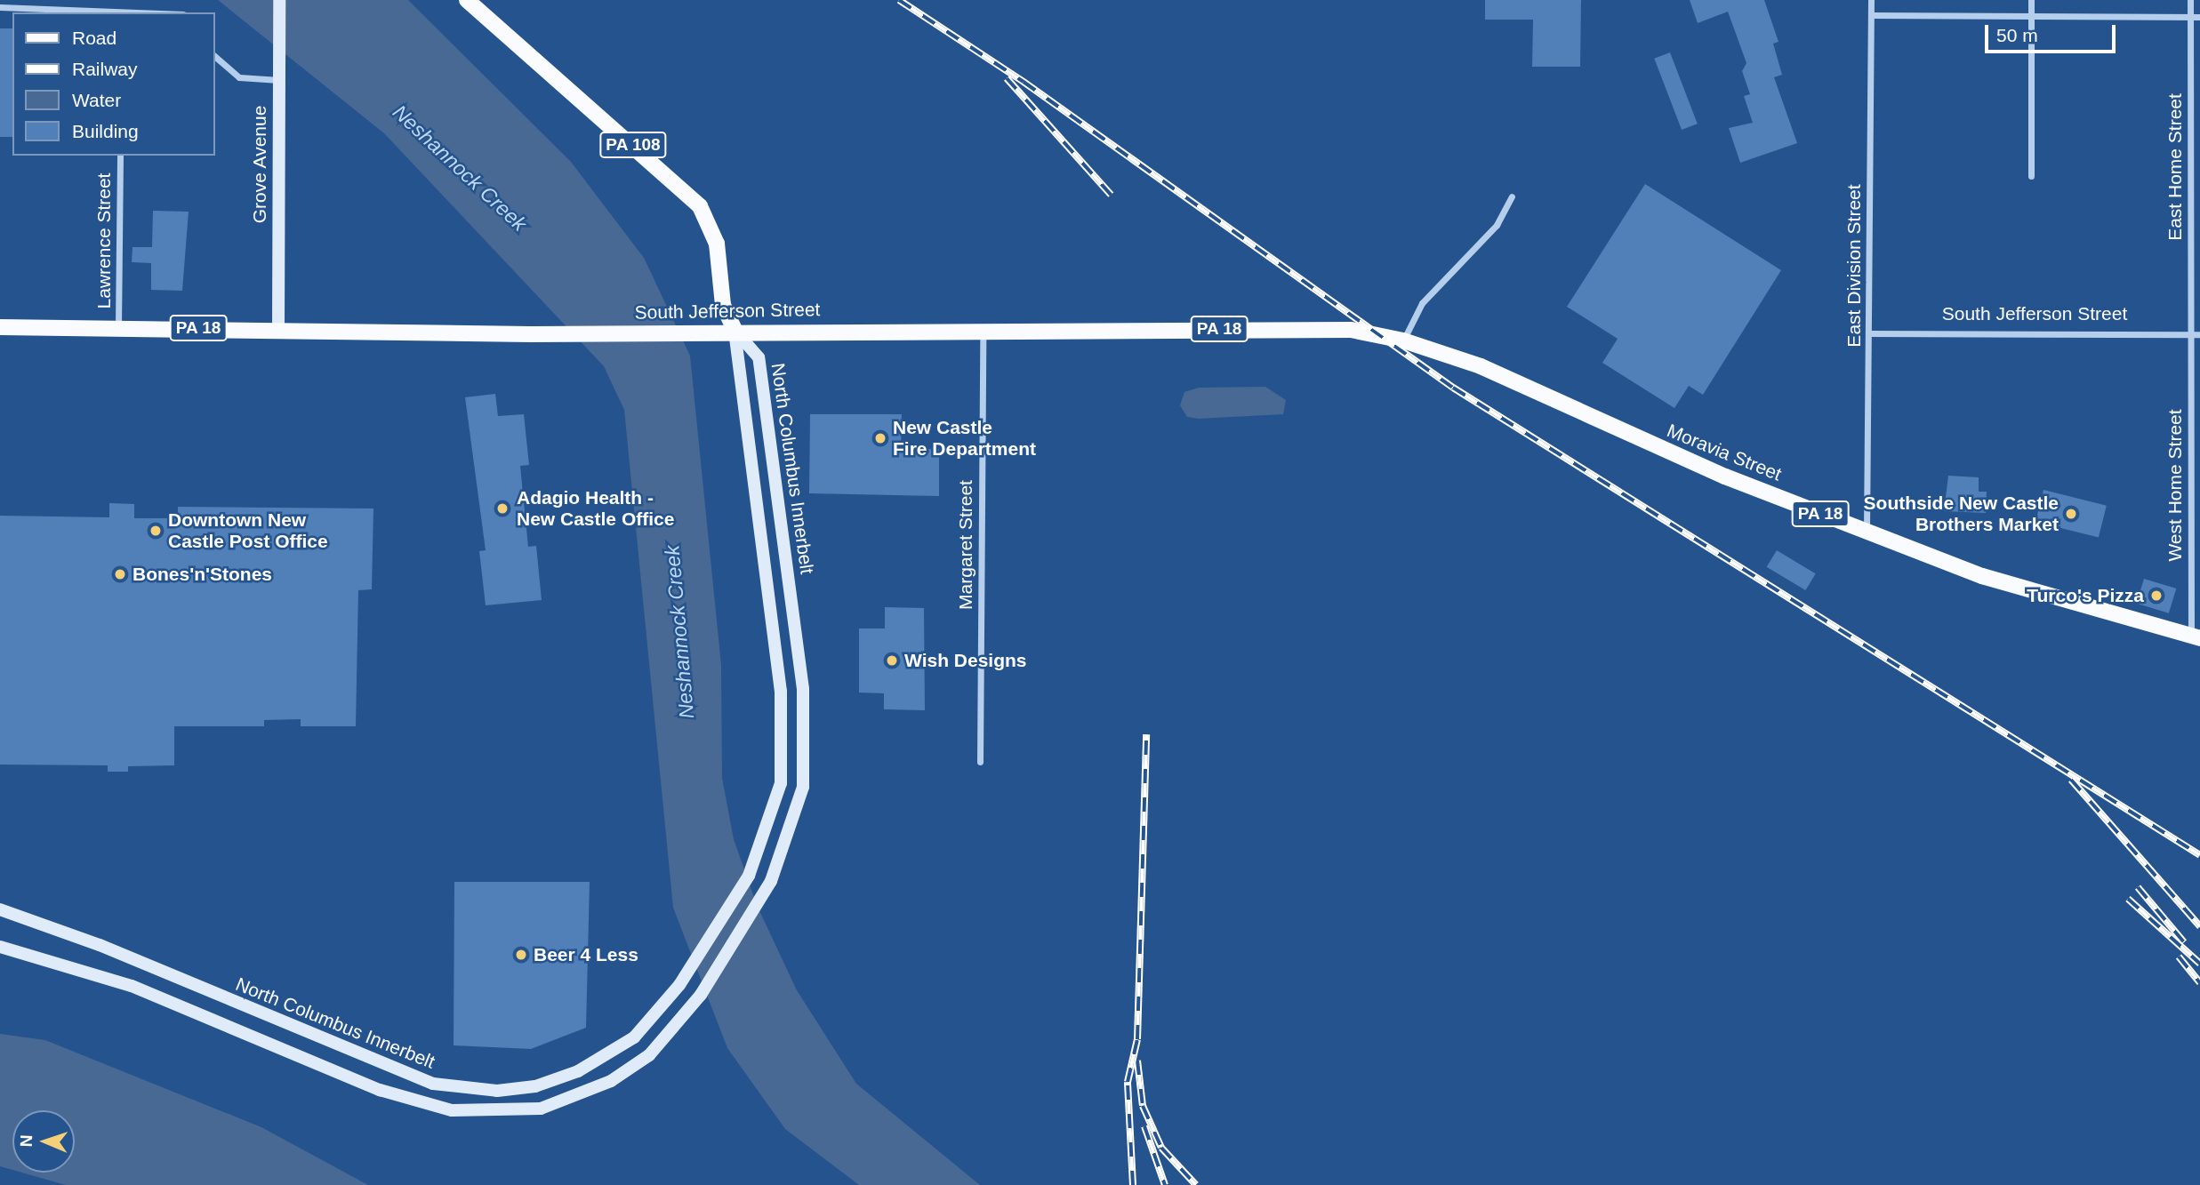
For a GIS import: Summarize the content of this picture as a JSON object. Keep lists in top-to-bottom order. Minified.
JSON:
{"streets":{"main road":["PA 108","Grove Avenue","South Jefferson Street","PA 18","Moravia Street","North Columbus Innerbelt"],"street":["East Home Street","Lawrence Street","East Division Street","West Home Street","Margaret Street"]},"crossings":[["PA 108","South Jefferson Street"],["PA 108","North Columbus Innerbelt"],["Grove Avenue","South Jefferson Street"],["East Home Street","South Jefferson Street"],["East Home Street","West Home Street"],["Lawrence Street","South Jefferson Street"],["East Division Street","South Jefferson Street"],["East Division Street","Moravia Street"],["South Jefferson Street","Moravia Street"],["South Jefferson Street","North Columbus Innerbelt"],["South Jefferson Street","West Home Street"],["South Jefferson Street","Margaret Street"],["Moravia Street","West Home Street"]],"water":["Neshannock Creek"],"places":["New Castle Fire Department","Adagio Health - New Castle Office","Southside New Castle Brothers Market","Downtown New Castle Post Office","Bones'n'Stones","Turco's Pizza","Wish Designs","Beer 4 Less"],"legend":["Road","Railway","Water","Building"],"scale_bar":"50 m","north":"left"}
